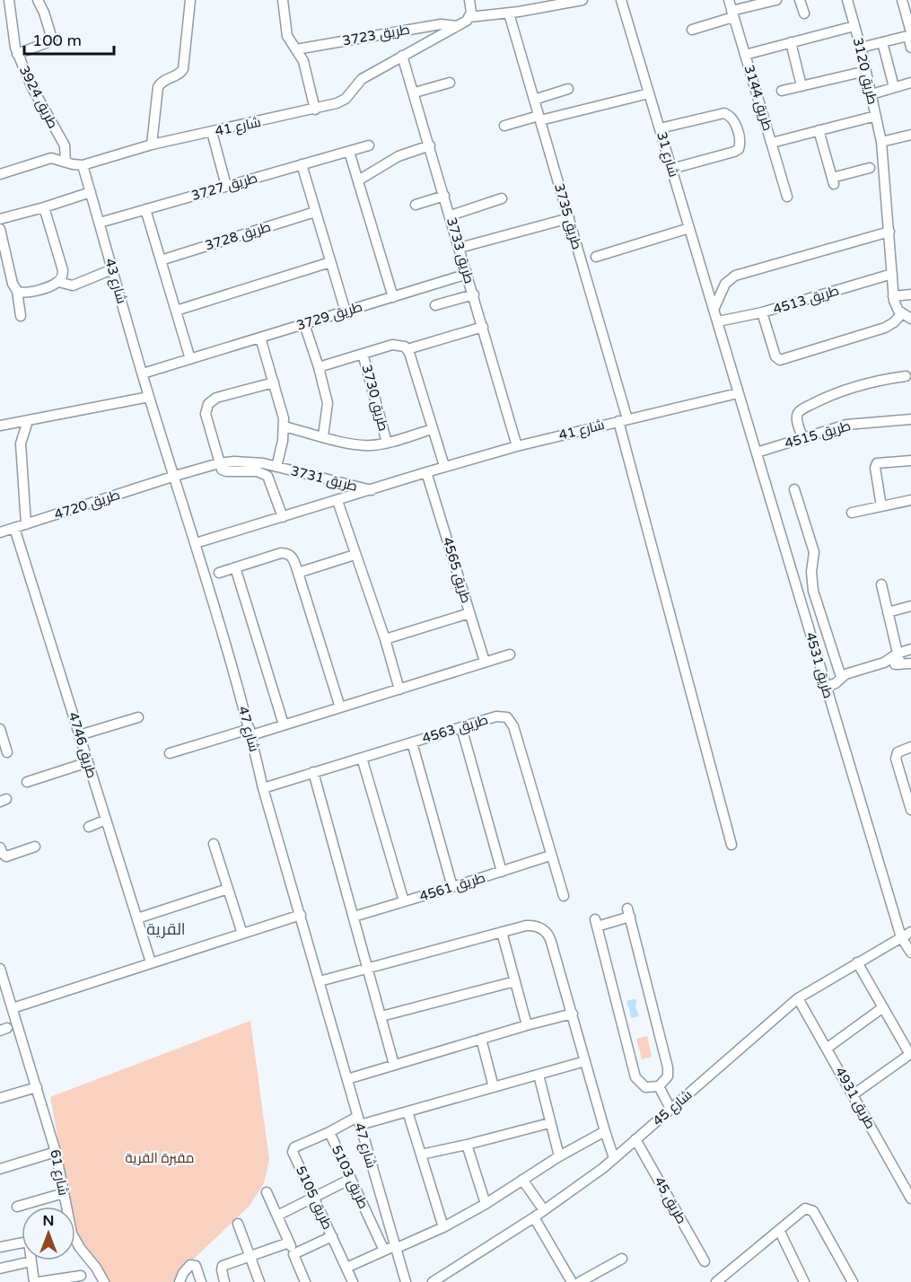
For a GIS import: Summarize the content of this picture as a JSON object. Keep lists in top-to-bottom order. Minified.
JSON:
{"streets":{"street":["طريق 3723","طريق 3120","طريق 3924","طريق 3144","شارع 41","شارع 31","طريق 3727","طريق 3735","طريق 3728","طريق 3733","شارع 43","طريق 4513","طريق 3729","طريق 3730","طريق 4515","طريق 3731","طريق 4720","طريق 4565","طريق 4531","شارع 47","طريق 4563","طريق 4746","طريق 4561","طريق 4931","شارع 45","شارع 61","طريق 5103","طريق 5105","طريق 45"]},"crossings":[["طريق 3723","شارع 41"],["طريق 3120","طريق 4513"],["طريق 3924","شارع 41"],["شارع 41","شارع 31"],["شارع 41","طريق 3735"],["شارع 41","طريق 3733"],["شارع 41","شارع 43"],["شارع 41","طريق 3731"],["شارع 41","طريق 4565"],["شارع 41","طريق 4531"],["شارع 41","شارع 47"],["شارع 31","طريق 4513"],["شارع 31","طريق 4531"],["طريق 3727","شارع 43"],["طريق 3733","طريق 3729"],["طريق 3733","طريق 3730"],["شارع 43","طريق 3729"],["شارع 43","طريق 3731"],["شارع 43","طريق 4720"],["شارع 43","شارع 47"],["طريق 3729","طريق 3731"],["طريق 3730","طريق 3731"],["طريق 4515","طريق 4531"],["طريق 3731","طريق 4720"],["طريق 4720","طريق 4746"],["طريق 4531","شارع 45"],["شارع 47","طريق 4563"],["شارع 47","طريق 5103"],["طريق 4563","طريق 4561"],["طريق 4931","شارع 45"],["شارع 45","طريق 45"],["طريق 5103","طريق 5105"]],"districts":["القرية"],"parks":["مقبرة القرية"],"scale_bar":"100 m","north":"top"}
